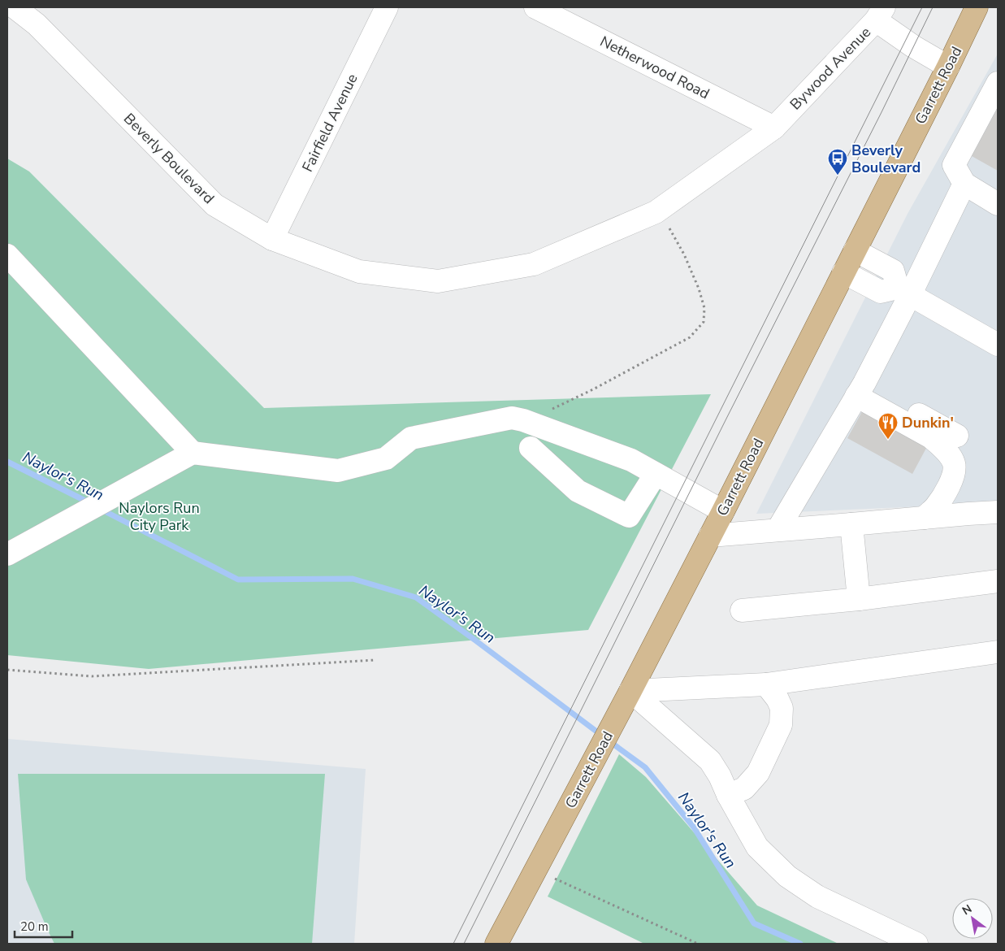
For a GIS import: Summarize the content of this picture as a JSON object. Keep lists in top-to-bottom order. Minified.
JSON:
{"streets":{"main road":["Garrett Road"],"street":["Netherwood Road","Bywood Avenue","Fairfield Avenue","Beverly Boulevard"]},"crossings":[["Netherwood Road","Bywood Avenue"],["Netherwood Road","Beverly Boulevard"],["Bywood Avenue","Beverly Boulevard"],["Fairfield Avenue","Beverly Boulevard"]],"water":["Naylor's Run"],"parks":["Naylors Run City Park"],"places":{"bus stop":["Beverly Boulevard"],"restaurant":["Dunkin'"]},"scale_bar":"20 m","north":"top left"}
